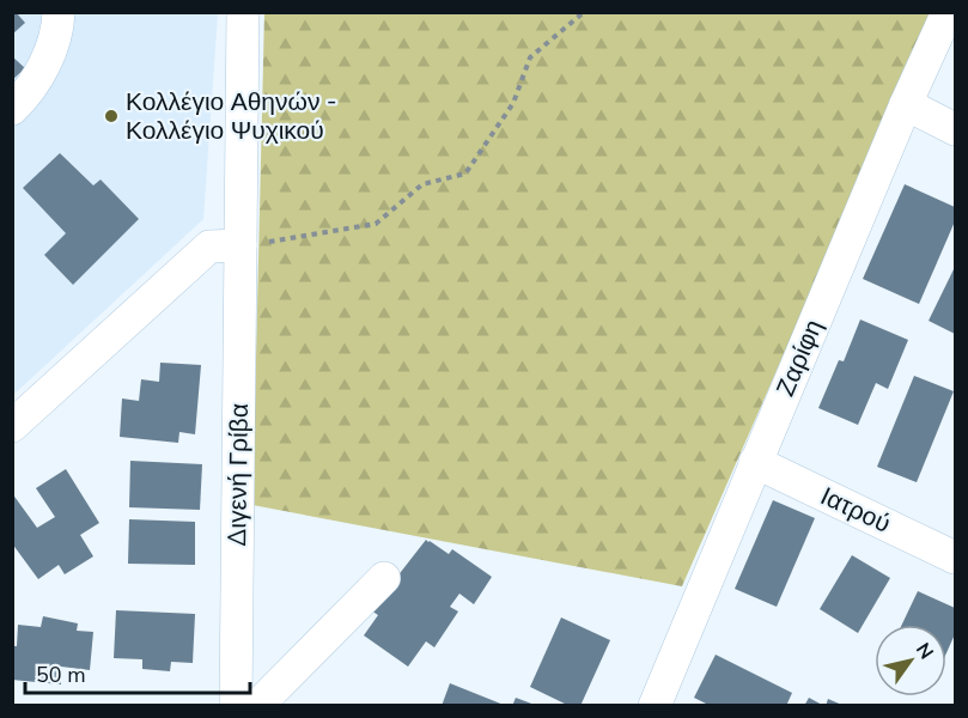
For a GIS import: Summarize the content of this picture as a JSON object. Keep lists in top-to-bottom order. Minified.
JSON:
{"streets":{"street":["Ζαρίφη","Διγενή Γρίβα","Ιατρού"]},"crossings":[["Ζαρίφη","Ιατρού"]],"places":["Κολλέγιο Αθηνών - Κολλέγιο Ψυχικού"],"scale_bar":"50 m","north":"top right"}
